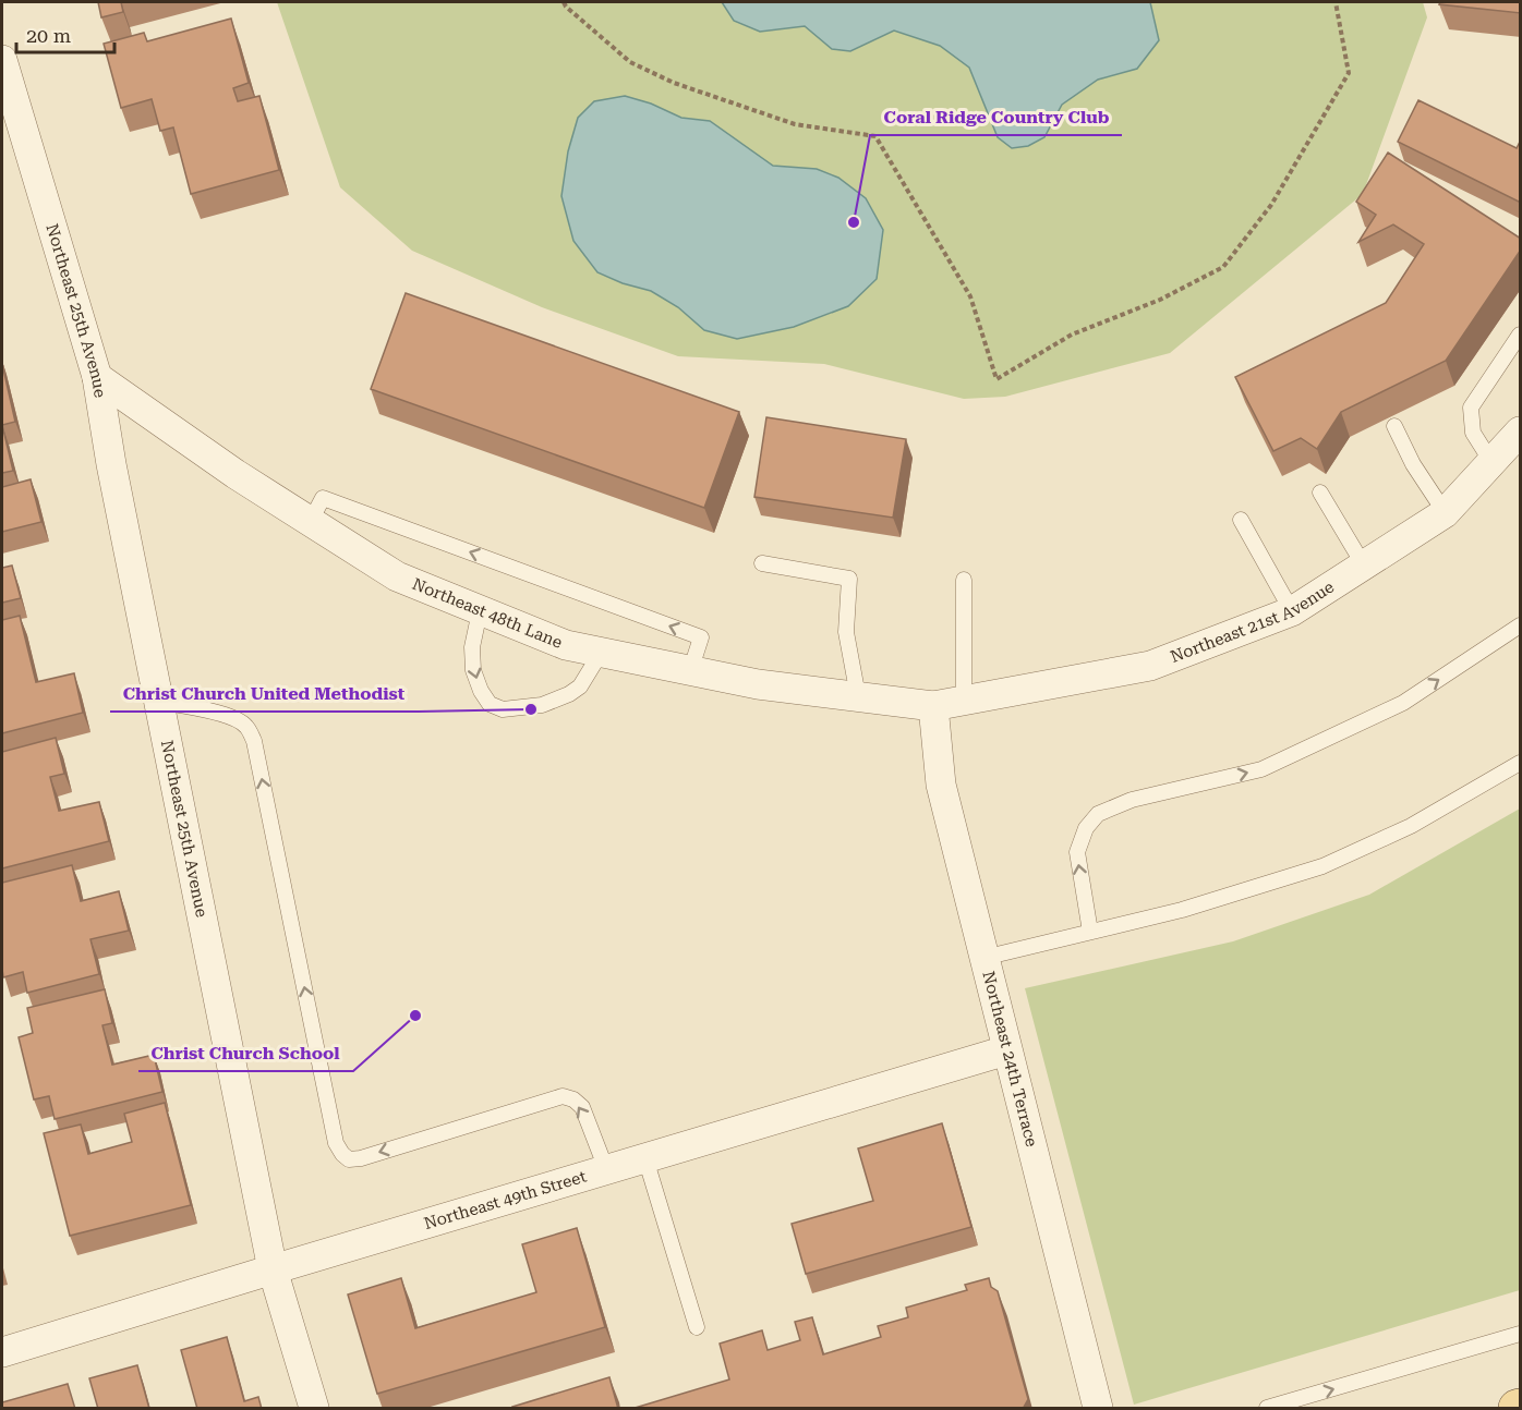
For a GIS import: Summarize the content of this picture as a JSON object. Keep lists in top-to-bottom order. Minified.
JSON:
{"streets":{"street":["Northeast 25th Avenue","Northeast 48th Lane","Northeast 21st Avenue","Northeast 24th Terrace","Northeast 49th Street"]},"crossings":[["Northeast 25th Avenue","Northeast 48th Lane"],["Northeast 25th Avenue","Northeast 49th Street"],["Northeast 48th Lane","Northeast 21st Avenue"],["Northeast 48th Lane","Northeast 24th Terrace"],["Northeast 21st Avenue","Northeast 24th Terrace"],["Northeast 24th Terrace","Northeast 49th Street"]],"places":["Coral Ridge Country Club","Christ Church United Methodist","Christ Church School"],"scale_bar":"20 m"}
